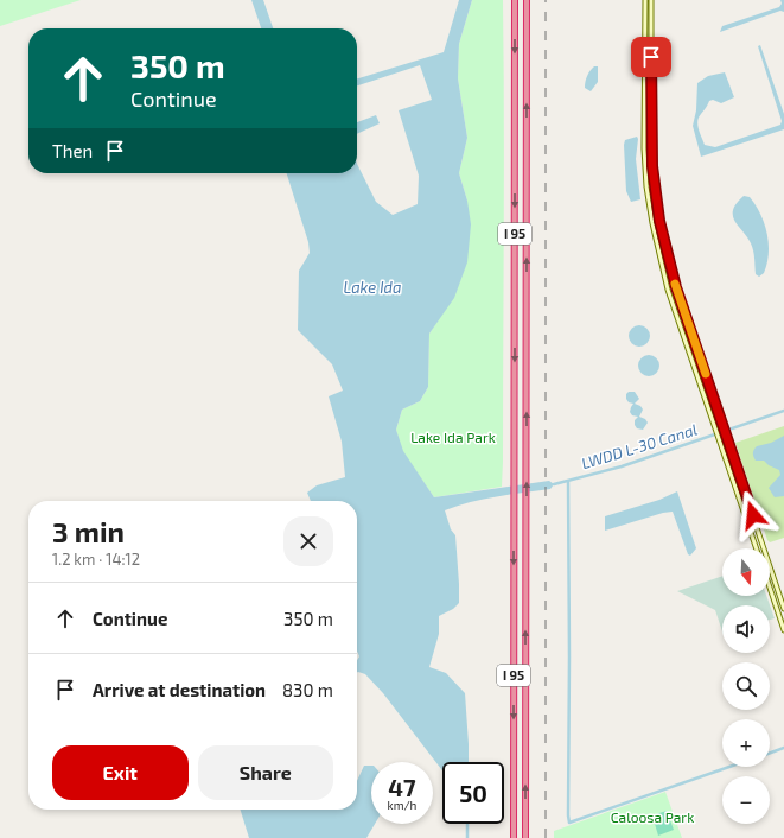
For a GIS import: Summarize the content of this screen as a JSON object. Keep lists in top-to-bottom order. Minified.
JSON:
{"streets":{"highway":["I 95"]},"water":["Lake Ida","LWDD L-30 Canal"],"parks":["Lake Ida Park","Caloosa Park"],"north":"bottom","page":{"turn":["350 m","Continue"],"then":"Then","heading":["3 min","1.2 km · 14:12"],"map_buttons":["+","−"],"list":[{"name":"Continue","value":"350 m"},{"name":"Arrive at destination","value":"830 m"}],"buttons":["Exit","Share"],"speed":"47 km/h","limit":"50"}}
